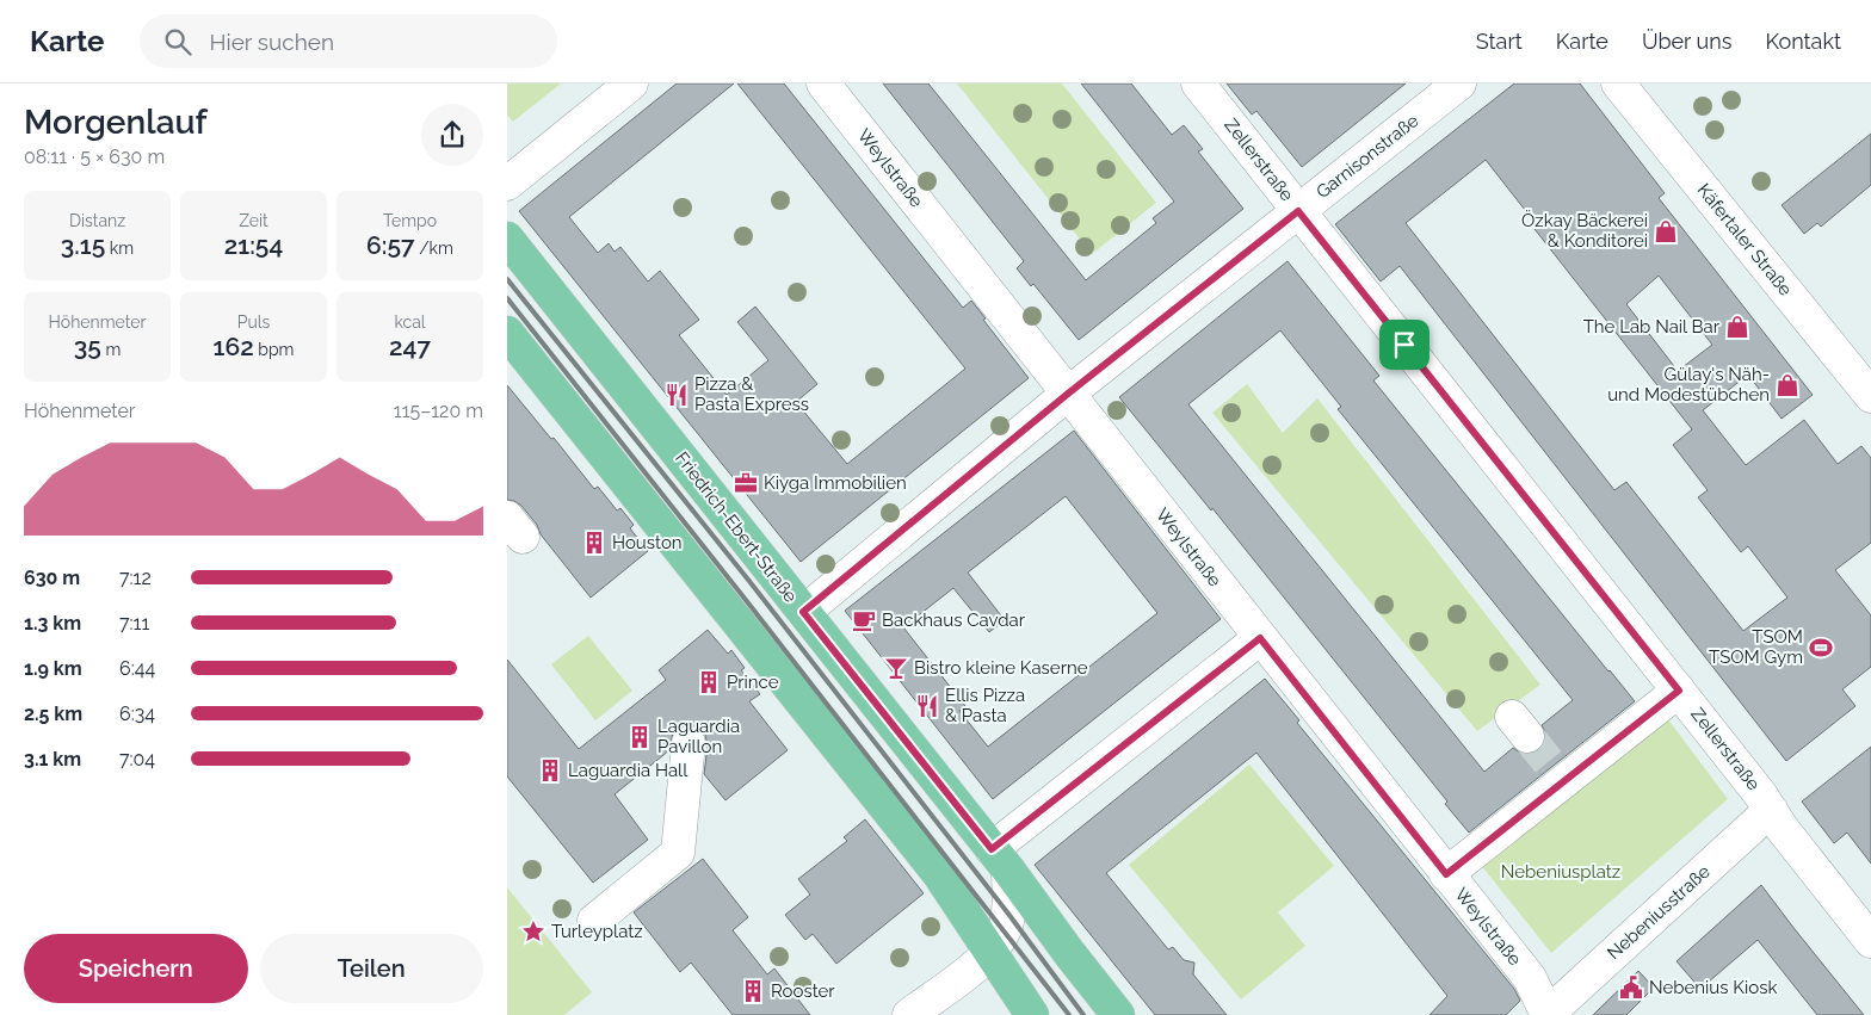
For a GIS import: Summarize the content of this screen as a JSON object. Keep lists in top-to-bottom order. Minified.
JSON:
{"streets":{"main road":["Friedrich-Ebert-Straße"],"street":["Garnisonstraße","Zellerstraße","Weylstraße","Käfertaler Straße","Nebeniusstraße"]},"crossings":[["Garnisonstraße","Zellerstraße"],["Garnisonstraße","Weylstraße"],["Garnisonstraße","Friedrich-Ebert-Straße"],["Zellerstraße","Nebeniusstraße"],["Weylstraße","Nebeniusstraße"]],"parks":["Nebeniusplatz"],"places":{"shop":["Özkay Bäckerei & Konditorei","The Lab Nail Bar","Gülay's Näh- und Modestübchen"],"restaurant":["Pizza & Pasta Express","Ellis Pizza & Pasta"],"office":["Kiyga Immobilien"],"building":["Houston","Prince","Laguardia Pavillon","Laguardia Hall","Rooster"],"cafe":["Backhaus Cavdar"],"sports":["TSOM TSOM Gym"],"bar":["Bistro kleine Kaserne"],"place":["Turleyplatz"],"public building":["Nebenius Kiosk"]},"page":{"header":"Karte","search":"Hier suchen","nav":["Start","Karte","Über uns","Kontakt"],"heading":["Morgenlauf","08:11 · 5 × 630 m"],"stats":[["Distanz","3.15 km"],["Zeit","21:54"],["Tempo","6:57 /km"],["Höhenmeter","35 m"],["Puls","162 bpm"],["kcal","247"]],"chart":["Höhenmeter","115–120 m"],"list":[{"name":"630 m","note":"7:12"},{"name":"1.3 km","note":"7:11"},{"name":"1.9 km","note":"6:44"},{"name":"2.5 km","note":"6:34"},{"name":"3.1 km","note":"7:04"}],"buttons":["Speichern","Teilen"]}}
